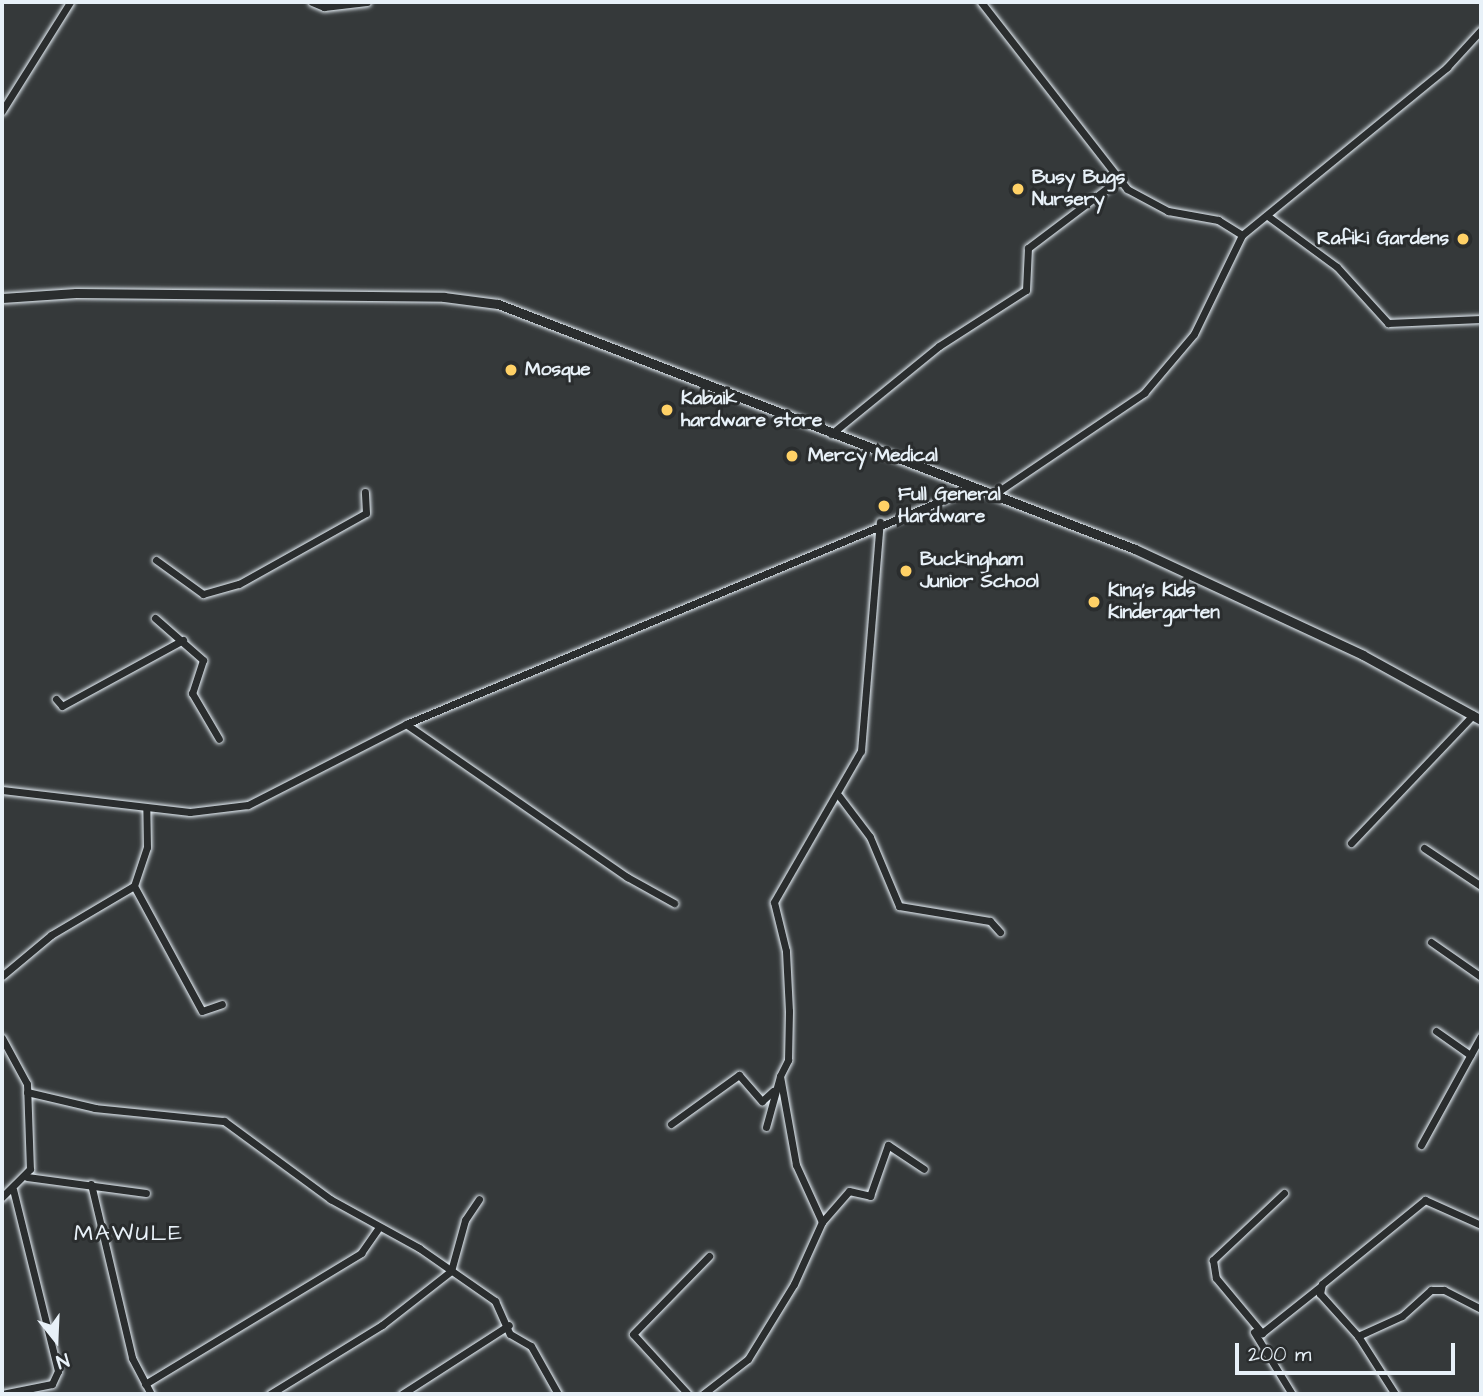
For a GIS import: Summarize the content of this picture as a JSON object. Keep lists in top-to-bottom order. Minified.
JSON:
{"districts":["MAWULE"],"places":["Busy Bugs Nursery","Rafiki Gardens","Mosque","Kabaik hardware store","Mercy Medical","Full General Hardware","Buckingham Junior School","King's Kids Kindergarten"],"scale_bar":"200 m","north":"bottom"}
